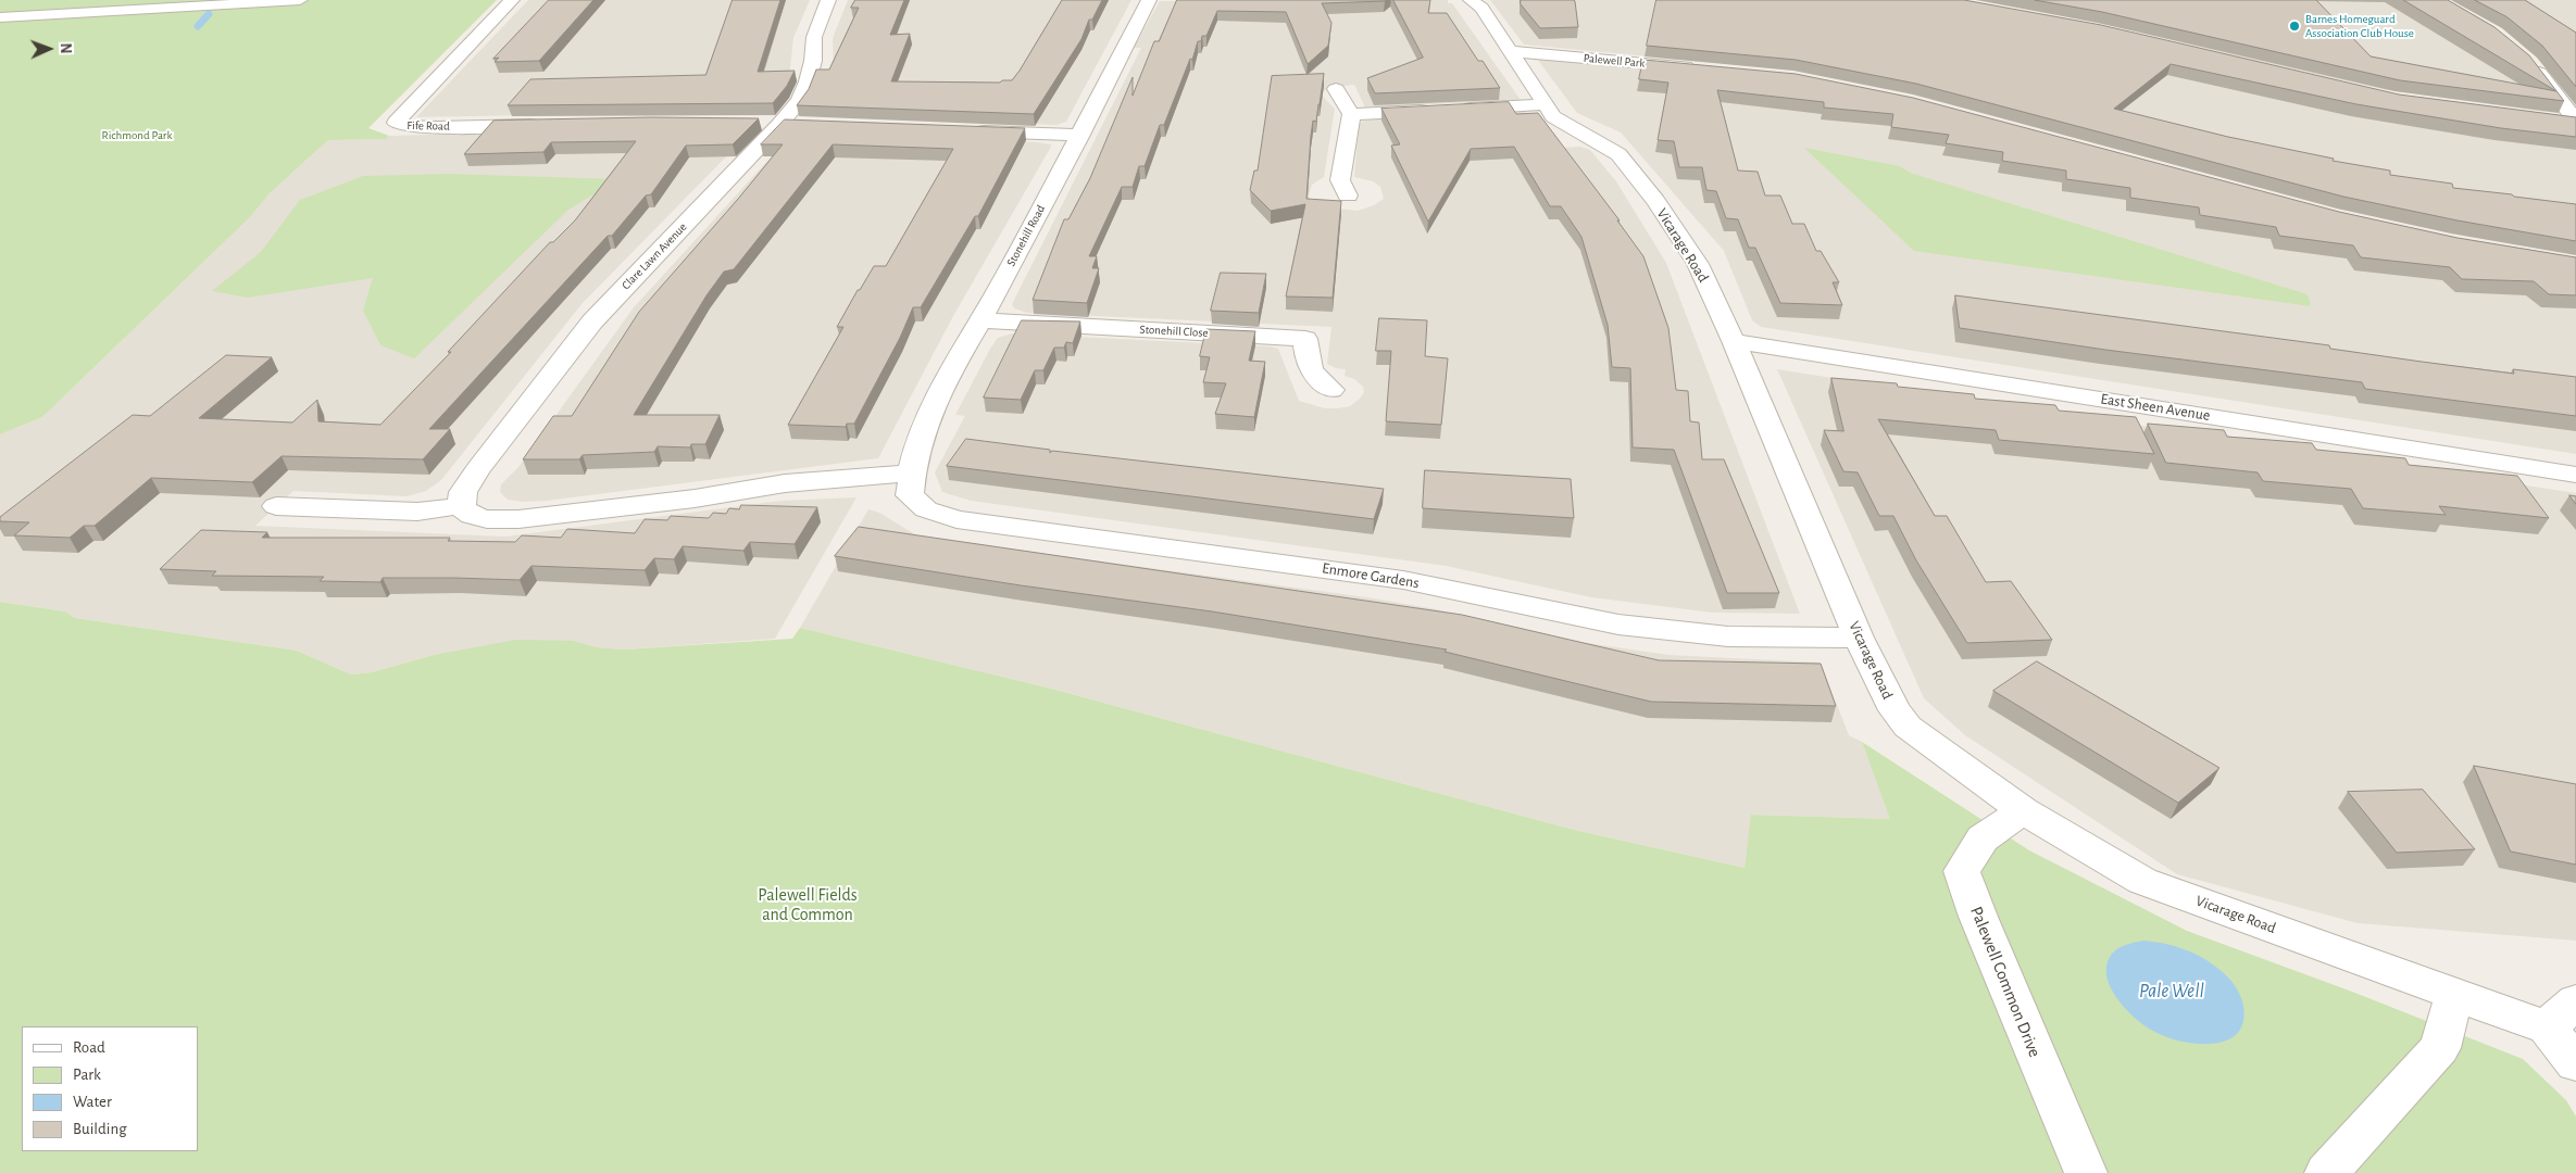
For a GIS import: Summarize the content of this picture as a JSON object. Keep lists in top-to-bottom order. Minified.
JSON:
{"streets":{"street":["Palewell Park","Fife Road","Stonehill Road","Vicarage Road","Clare Lawn Avenue","Stonehill Close","East Sheen Avenue","Enmore Gardens","Palewell Common Drive"]},"crossings":[["Palewell Park","Vicarage Road"],["Stonehill Road","Stonehill Close"],["Stonehill Road","Enmore Gardens"],["Vicarage Road","East Sheen Avenue"],["Vicarage Road","Enmore Gardens"],["Vicarage Road","Palewell Common Drive"]],"water":["Pale Well"],"parks":["Richmond Park","Palewell Fields and Common"],"places":["Barnes Homeguard Association Club House"],"legend":["Road","Park","Water","Building"],"north":"right"}
